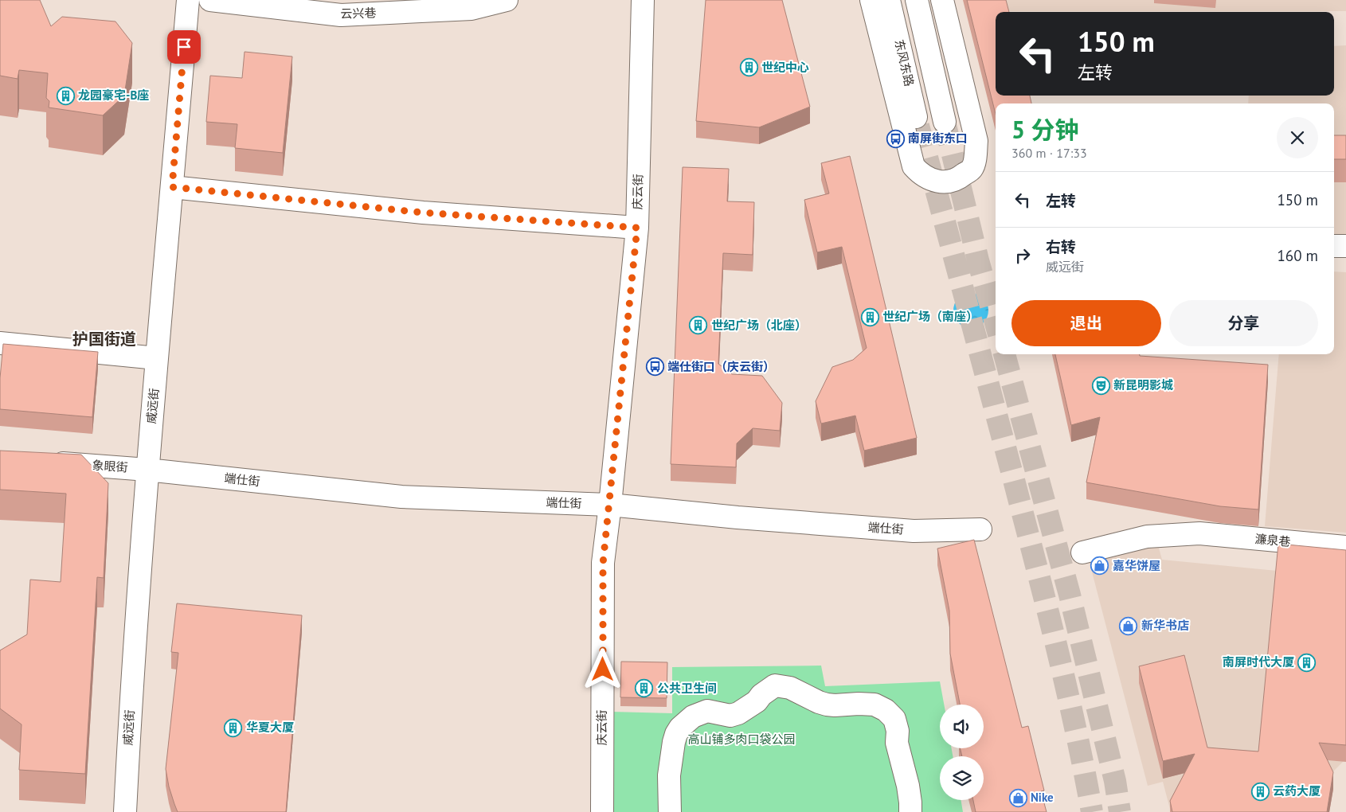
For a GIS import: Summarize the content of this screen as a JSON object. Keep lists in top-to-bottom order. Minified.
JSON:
{"streets":{"street":["云兴巷","东风东路","庆云街","威远街","象眼街","端仕街","濂泉巷"]},"crossings":[["庆云街","端仕街"],["威远街","象眼街"],["威远街","端仕街"],["象眼街","端仕街"]],"districts":["护国街道"],"parks":["高山铺多肉口袋公园"],"places":{"building":["世纪中心","龙园豪宅-B座","世纪广场（南座）","世纪广场（北座）","南屏时代大厦","公共卫生间","华夏大厦","云药大厦"],"bus stop":["南屏街东口","端仕街口（庆云街）"],"theatre":["新昆明影城"],"shop":["嘉华饼屋","新华书店","Nike"]},"page":{"turn":["150 m","左转"],"heading":["5 分钟","360 m · 17:33"],"list":[{"name":"左转","value":"150 m"},{"name":"右转","note":"威远街","value":"160 m"}],"buttons":["退出","分享"]}}
